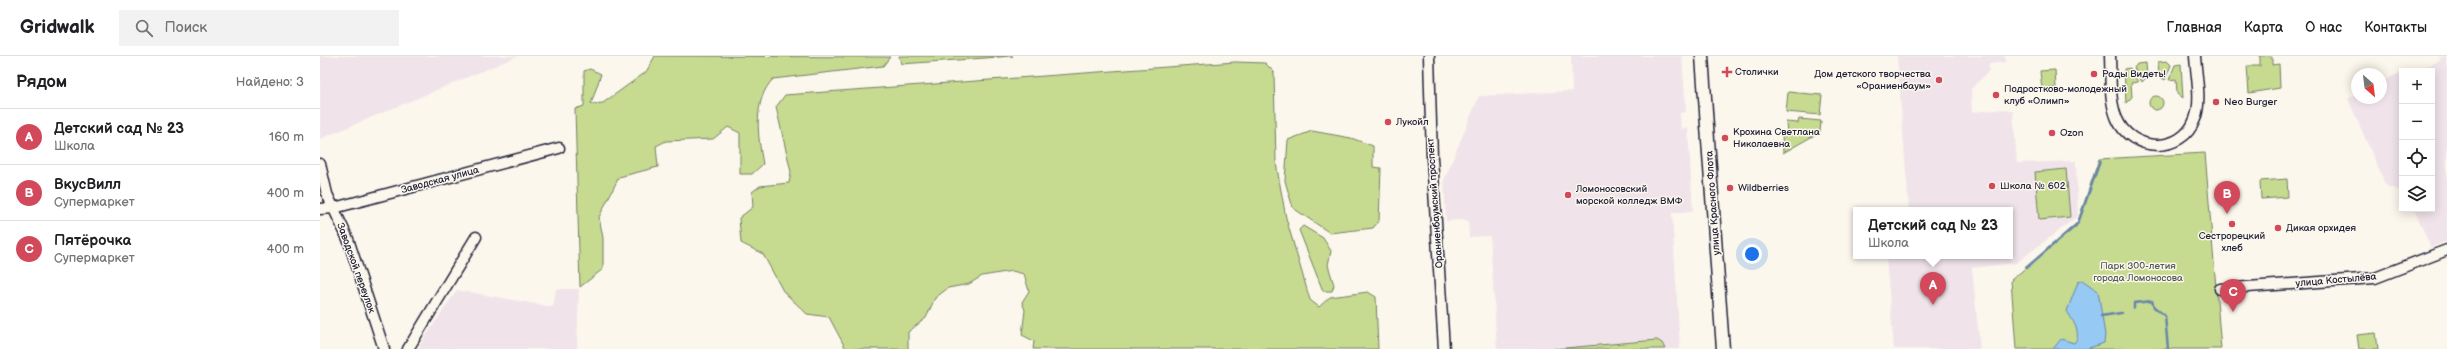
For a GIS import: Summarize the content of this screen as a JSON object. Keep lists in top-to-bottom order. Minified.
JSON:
{"streets":{"main road":["улица Красного Флота"],"street":["Заводская улица","Ораниенбаумский проспект","Заводской переулок","улица Костылёва"]},"crossings":[["Заводская улица","Заводской переулок"]],"parks":["Парк 300-летия города Ломоносова"],"places":{"health":["Столички"],"other":["Рады Видеть!","Дом детского творчества «Ораниенбаум»","Подростково-молодежный клуб «Олимп»","Neo Burger","Лукойл","Ozon","Крохина Светлана Николаевна","Школа № 602","Wildberries","Ломоносовский морской колледж ВМФ","Сестрорецкий хлеб","Дикая орхидея"]},"north":"bottom right","page":{"header":"Gridwalk","search":"Поиск","nav":["Главная","Карта","О нас","Контакты"],"heading":["Рядом","Найдено: 3"],"map_buttons":["+","−"],"list":[{"mark":"A","name":"Детский сад № 23","note":"Школа","value":"160 m"},{"mark":"B","name":"ВкусВилл","note":"Супермаркет","value":"400 m"},{"mark":"C","name":"Пятёрочка","note":"Супермаркет","value":"400 m"}],"pins":["B","A","C"],"popup":["Детский сад № 23","Школа"]}}
